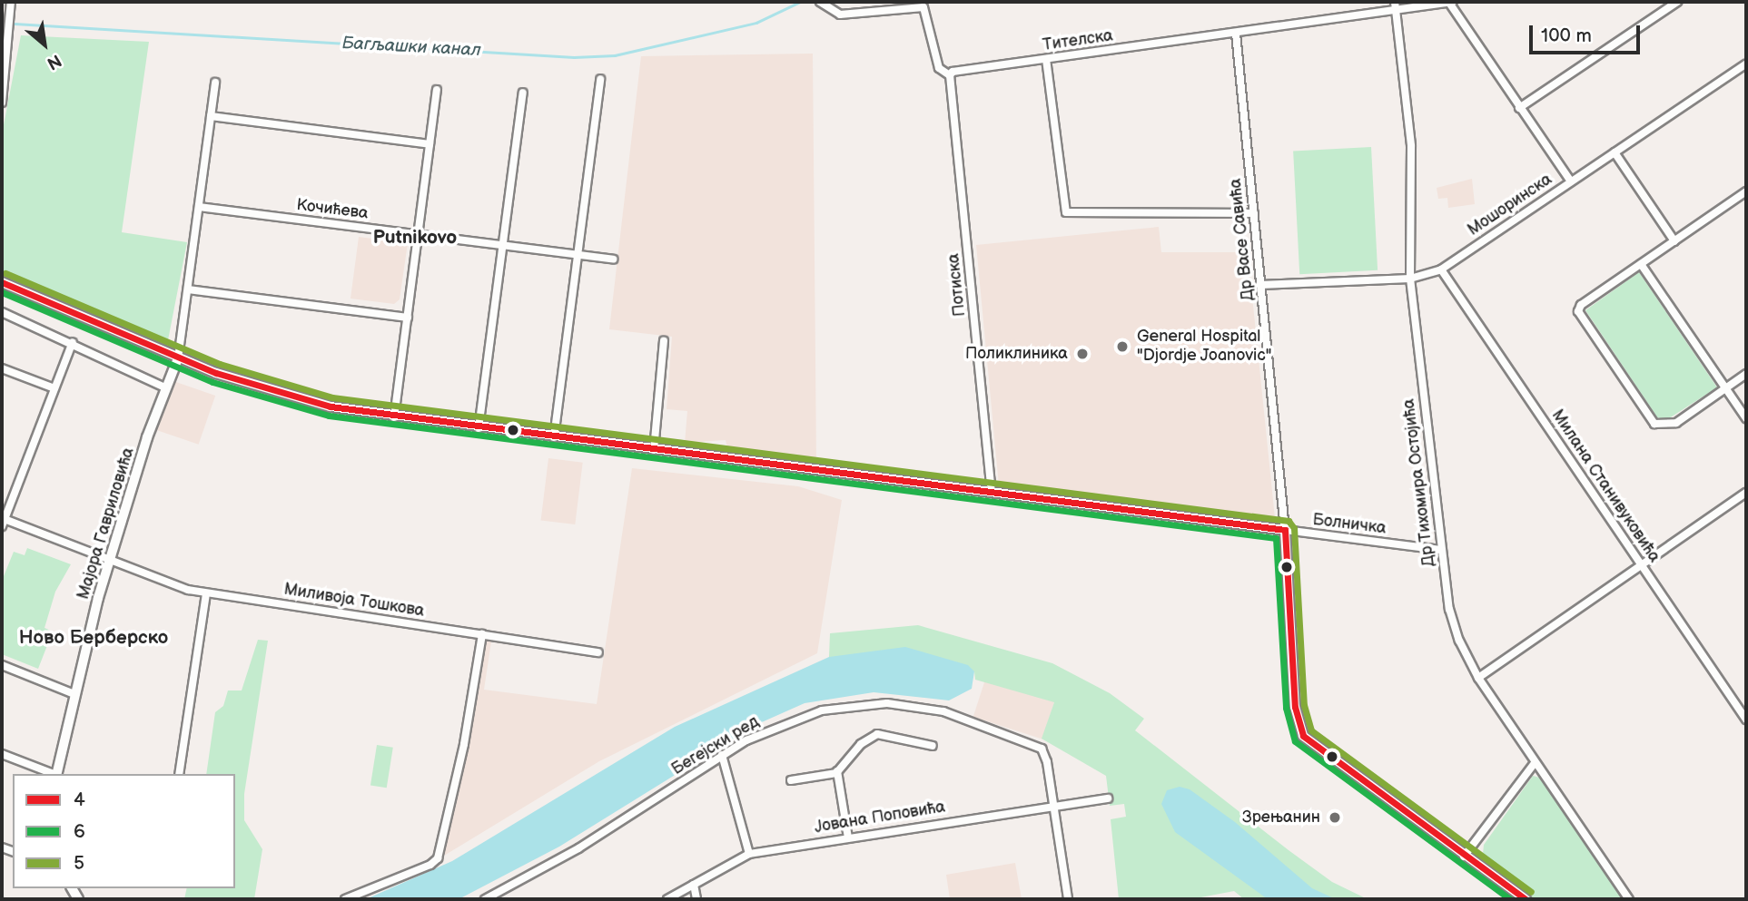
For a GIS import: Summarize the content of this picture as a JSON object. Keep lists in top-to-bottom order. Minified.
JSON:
{"streets":{"street":["Тителска","Мошоринска","Кочићева","Др Васе Савића","Потиска","Др Тихомира Остојића","Милана Станивуковића","Мајора Гавриловића","Болничка","Миливоја Тошкова","Бегејски ред","Јована Поповића"]},"crossings":[["Тителска","Др Васе Савића"],["Тителска","Потиска"],["Тителска","Др Тихомира Остојића"],["Мошоринска","Др Васе Савића"],["Мошоринска","Др Тихомира Остојића"],["Мошоринска","Милана Станивуковића"],["Др Васе Савића","Болничка"],["Потиска","Болничка"],["Др Тихомира Остојића","Болничка"],["Мајора Гавриловића","Болничка"],["Мајора Гавриловића","Миливоја Тошкова"],["Бегејски ред","Јована Поповића"]],"districts":["Putnikovo","Ново Берберско"],"water":["Багљашки канал"],"places":["General Hospital \"Djordje Joanovic\"","Поликлиника","Зрењанин"],"lines":["transit line 5","transit line 4","transit line 6"],"legend":["4","6","5"],"scale_bar":"100 m","north":"bottom right"}
